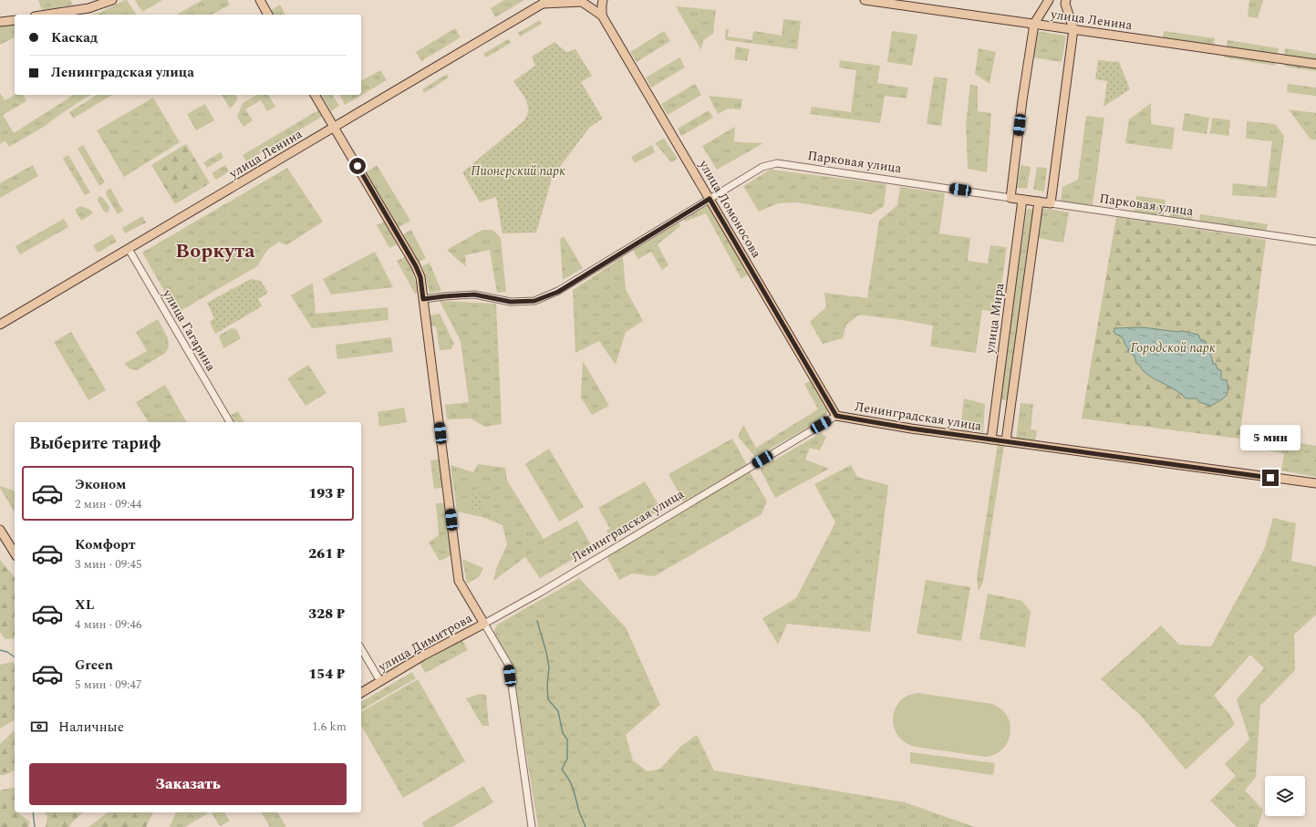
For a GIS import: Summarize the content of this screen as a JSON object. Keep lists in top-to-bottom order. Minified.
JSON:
{"streets":{"main road":["улица Ленина","Парковая улица","улица Ломоносова","улица Мира","Ленинградская улица","улица Димитрова"],"street":["улица Гагарина"]},"crossings":[["улица Ленина","улица Ломоносова"],["улица Ленина","улица Гагарина"],["Парковая улица","улица Ломоносова"],["Парковая улица","улица Мира"],["улица Ломоносова","Ленинградская улица"],["улица Мира","Ленинградская улица"],["Ленинградская улица","улица Димитрова"]],"districts":["Воркута"],"parks":["Пионерский парк","Городской парк"],"page":{"banner":["Каскад","Ленинградская улица"],"heading":"Выберите тариф","bubble":"5 мин","list":[{"name":"Эконом","note":"2 мин · 09:44","value":"193 ₽"},{"name":"Комфорт","note":"3 мин · 09:45","value":"261 ₽"},{"name":"XL","note":"4 мин · 09:46","value":"328 ₽"},{"name":"Green","note":"5 мин · 09:47","value":"154 ₽"}],"pay":["Наличные","1.6 km"],"buttons":"Заказать"}}
